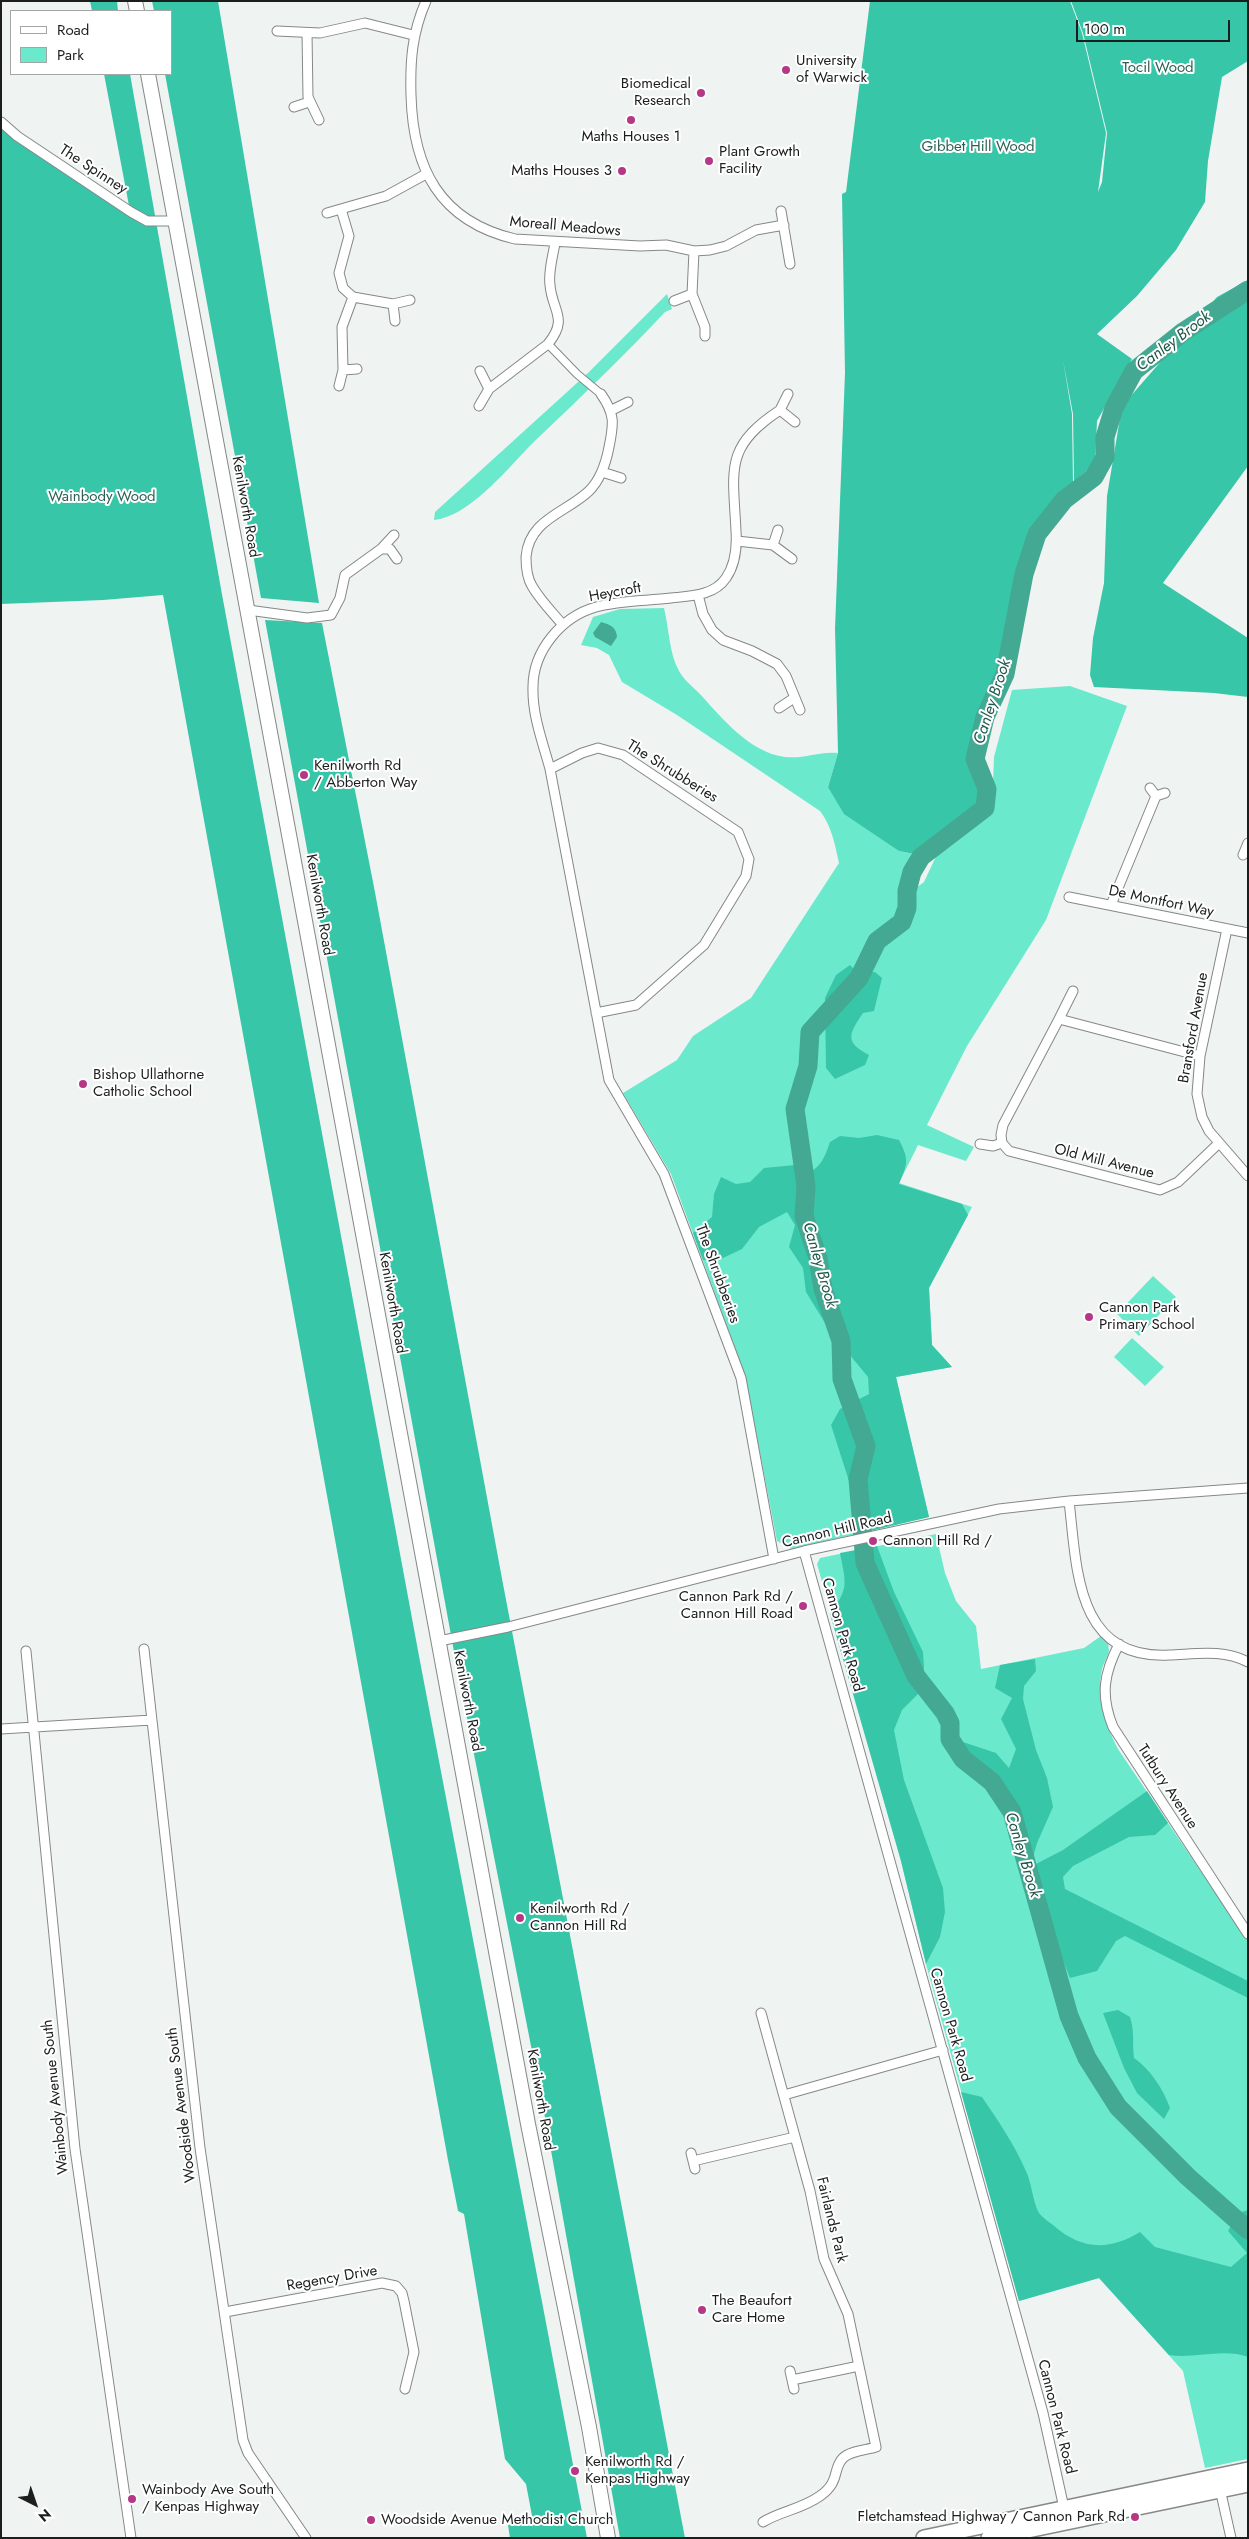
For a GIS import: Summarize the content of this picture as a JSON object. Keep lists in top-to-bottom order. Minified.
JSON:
{"streets":{"main road":["Kenilworth Road"],"street":["The Spinney","Moreall Meadows","Heycroft","The Shrubberies","De Montfort Way","Bransford Avenue","Old Mill Avenue","Cannon Hill Road","Cannon Park Road","Tutbury Avenue","Wainbody Avenue South","Woodside Avenue South","Fairlands Park","Regency Drive"]},"crossings":[["The Spinney","Kenilworth Road"],["Kenilworth Road","Cannon Hill Road"],["Heycroft","The Shrubberies"],["The Shrubberies","Cannon Hill Road"],["De Montfort Way","Bransford Avenue"],["Bransford Avenue","Old Mill Avenue"],["Cannon Hill Road","Cannon Park Road"],["Woodside Avenue South","Regency Drive"]],"water":["Canley Brook"],"parks":["Tocil Wood","Gibbet Hill Wood","Wainbody Wood"],"places":["University of Warwick","Biomedical Research","Maths Houses 1","Plant Growth Facility","Maths Houses 3","Kenilworth Rd / Abberton Way","Bishop Ullathorne Catholic School","Cannon Park Primary School","Cannon Hill Rd /","Cannon Park Rd / Cannon Hill Road","Kenilworth Rd / Cannon Hill Rd","The Beaufort Care Home","Kenilworth Rd / Kenpas Highway","Wainbody Ave South / Kenpas Highway","Fletchamstead Highway / Cannon Park Rd","Woodside Avenue Methodist Church"],"legend":["Road","Park"],"scale_bar":"100 m","north":"bottom right"}
